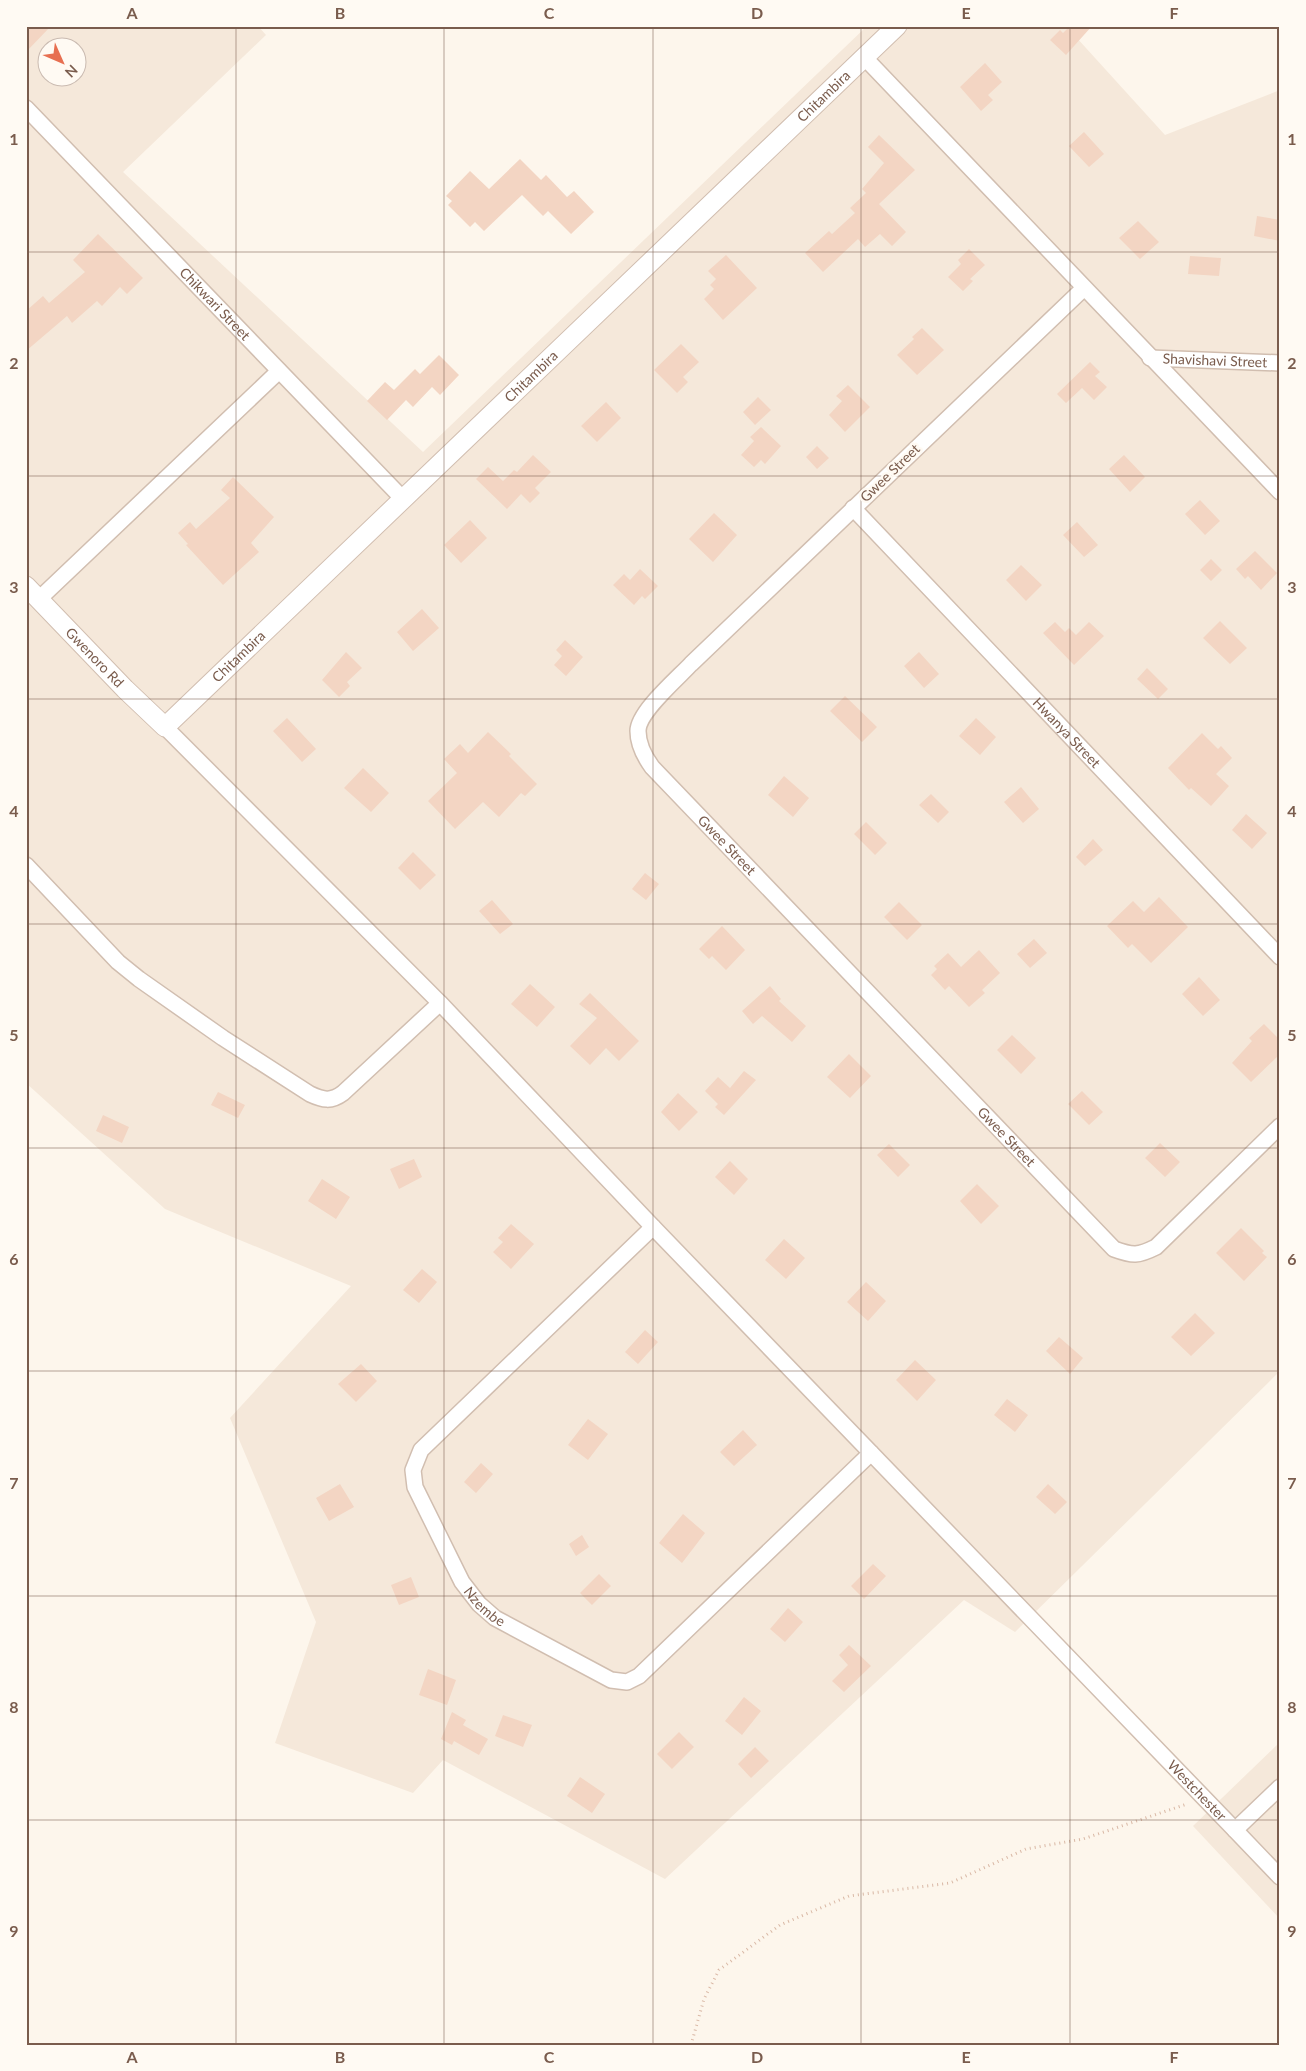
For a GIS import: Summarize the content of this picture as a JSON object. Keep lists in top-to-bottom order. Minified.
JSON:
{"streets":{"street":["Chitambira","Chikwari Street","Shavishavi Street","Gwee Street","Gwenoro Rd","Hwanya Street","Nzembe","Westchester"]},"crossings":[["Chitambira","Chikwari Street"],["Chitambira","Gwenoro Rd"],["Chitambira","Westchester"],["Gwee Street","Hwanya Street"],["Gwenoro Rd","Westchester"],["Nzembe","Westchester"]],"north":"bottom right","grid":{"columns":["A","B","C","D","E","F"],"rows":["1","2","3","4","5","6","7","8","9"]}}
